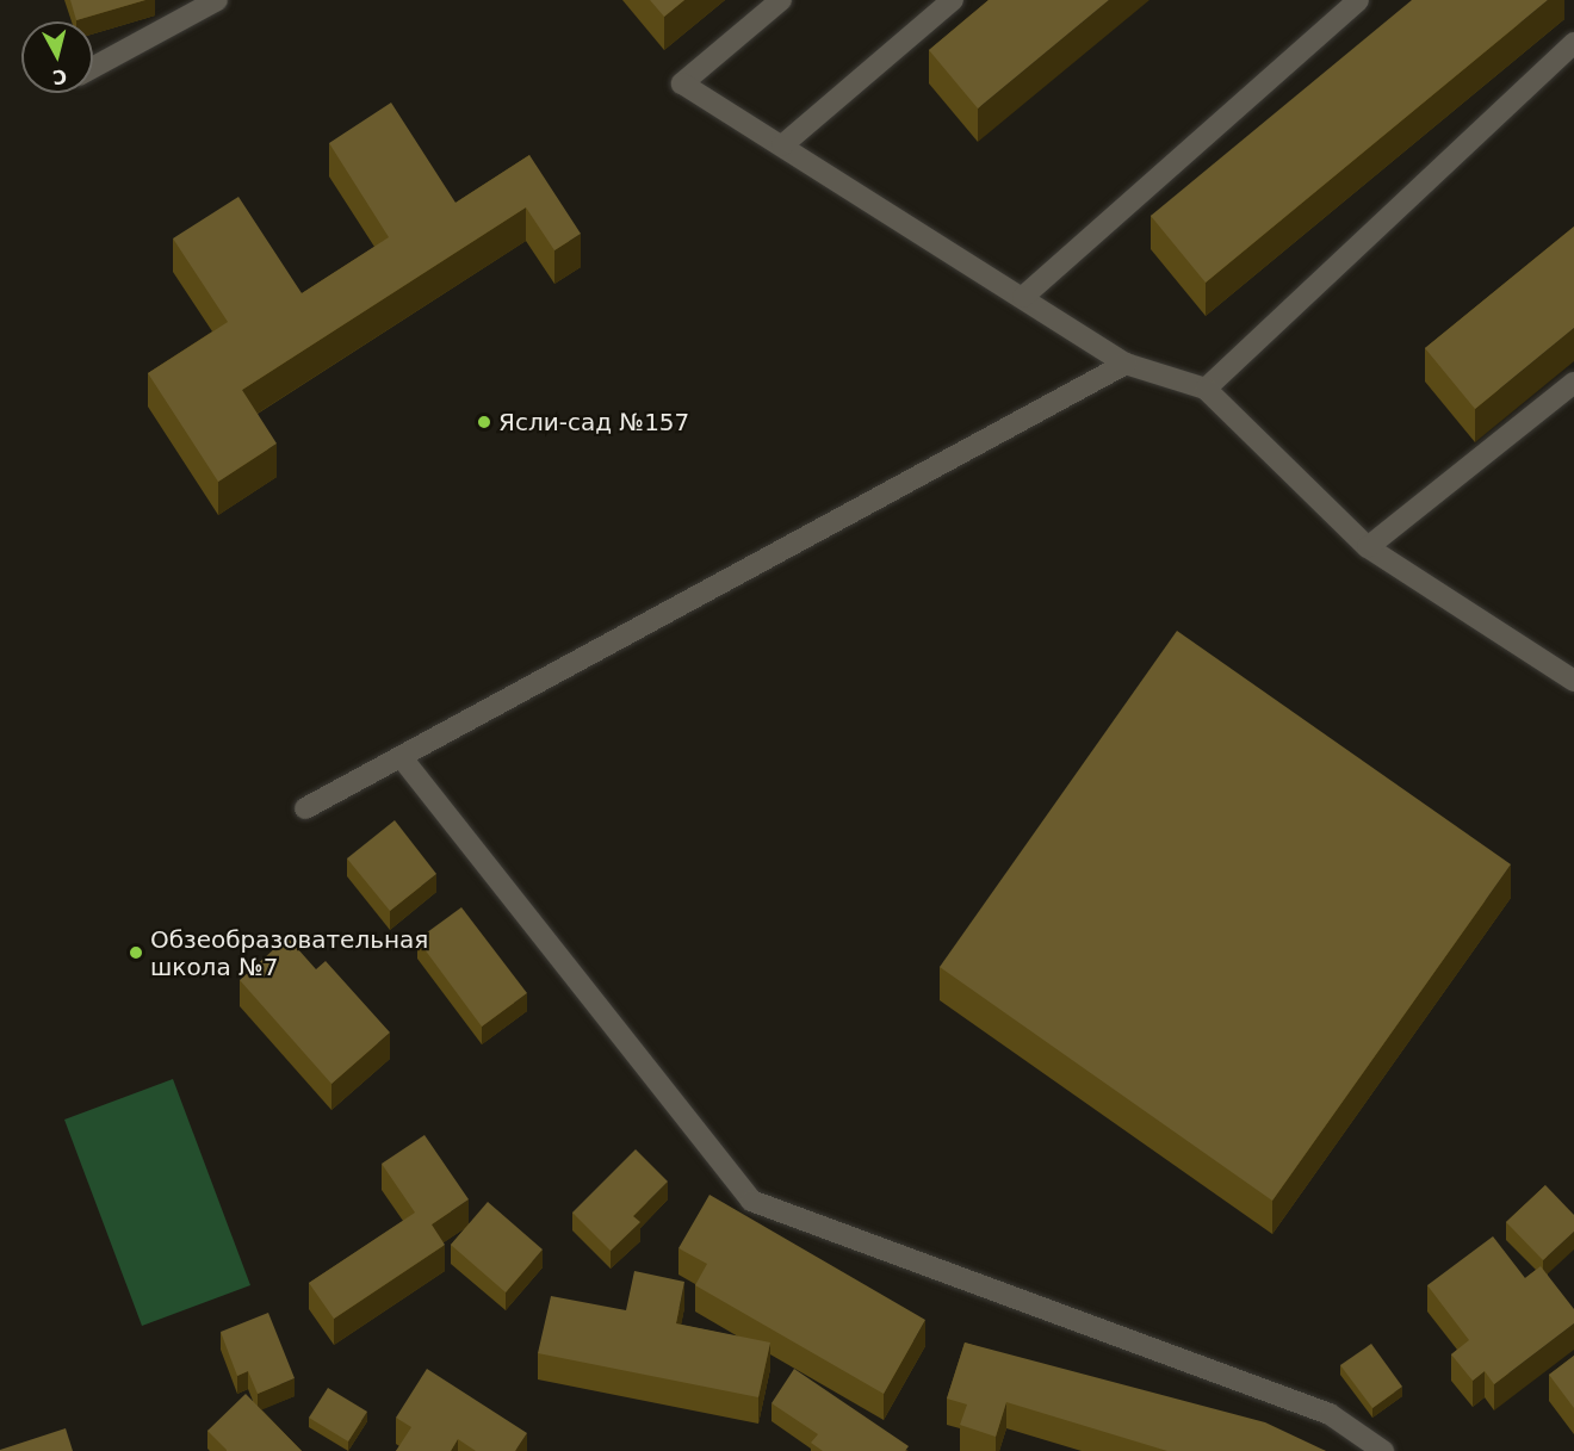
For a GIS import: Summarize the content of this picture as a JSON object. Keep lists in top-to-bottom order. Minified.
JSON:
{"places":["Ясли-сад №157","Обзеобразовательная школа №7"],"north":"bottom"}
